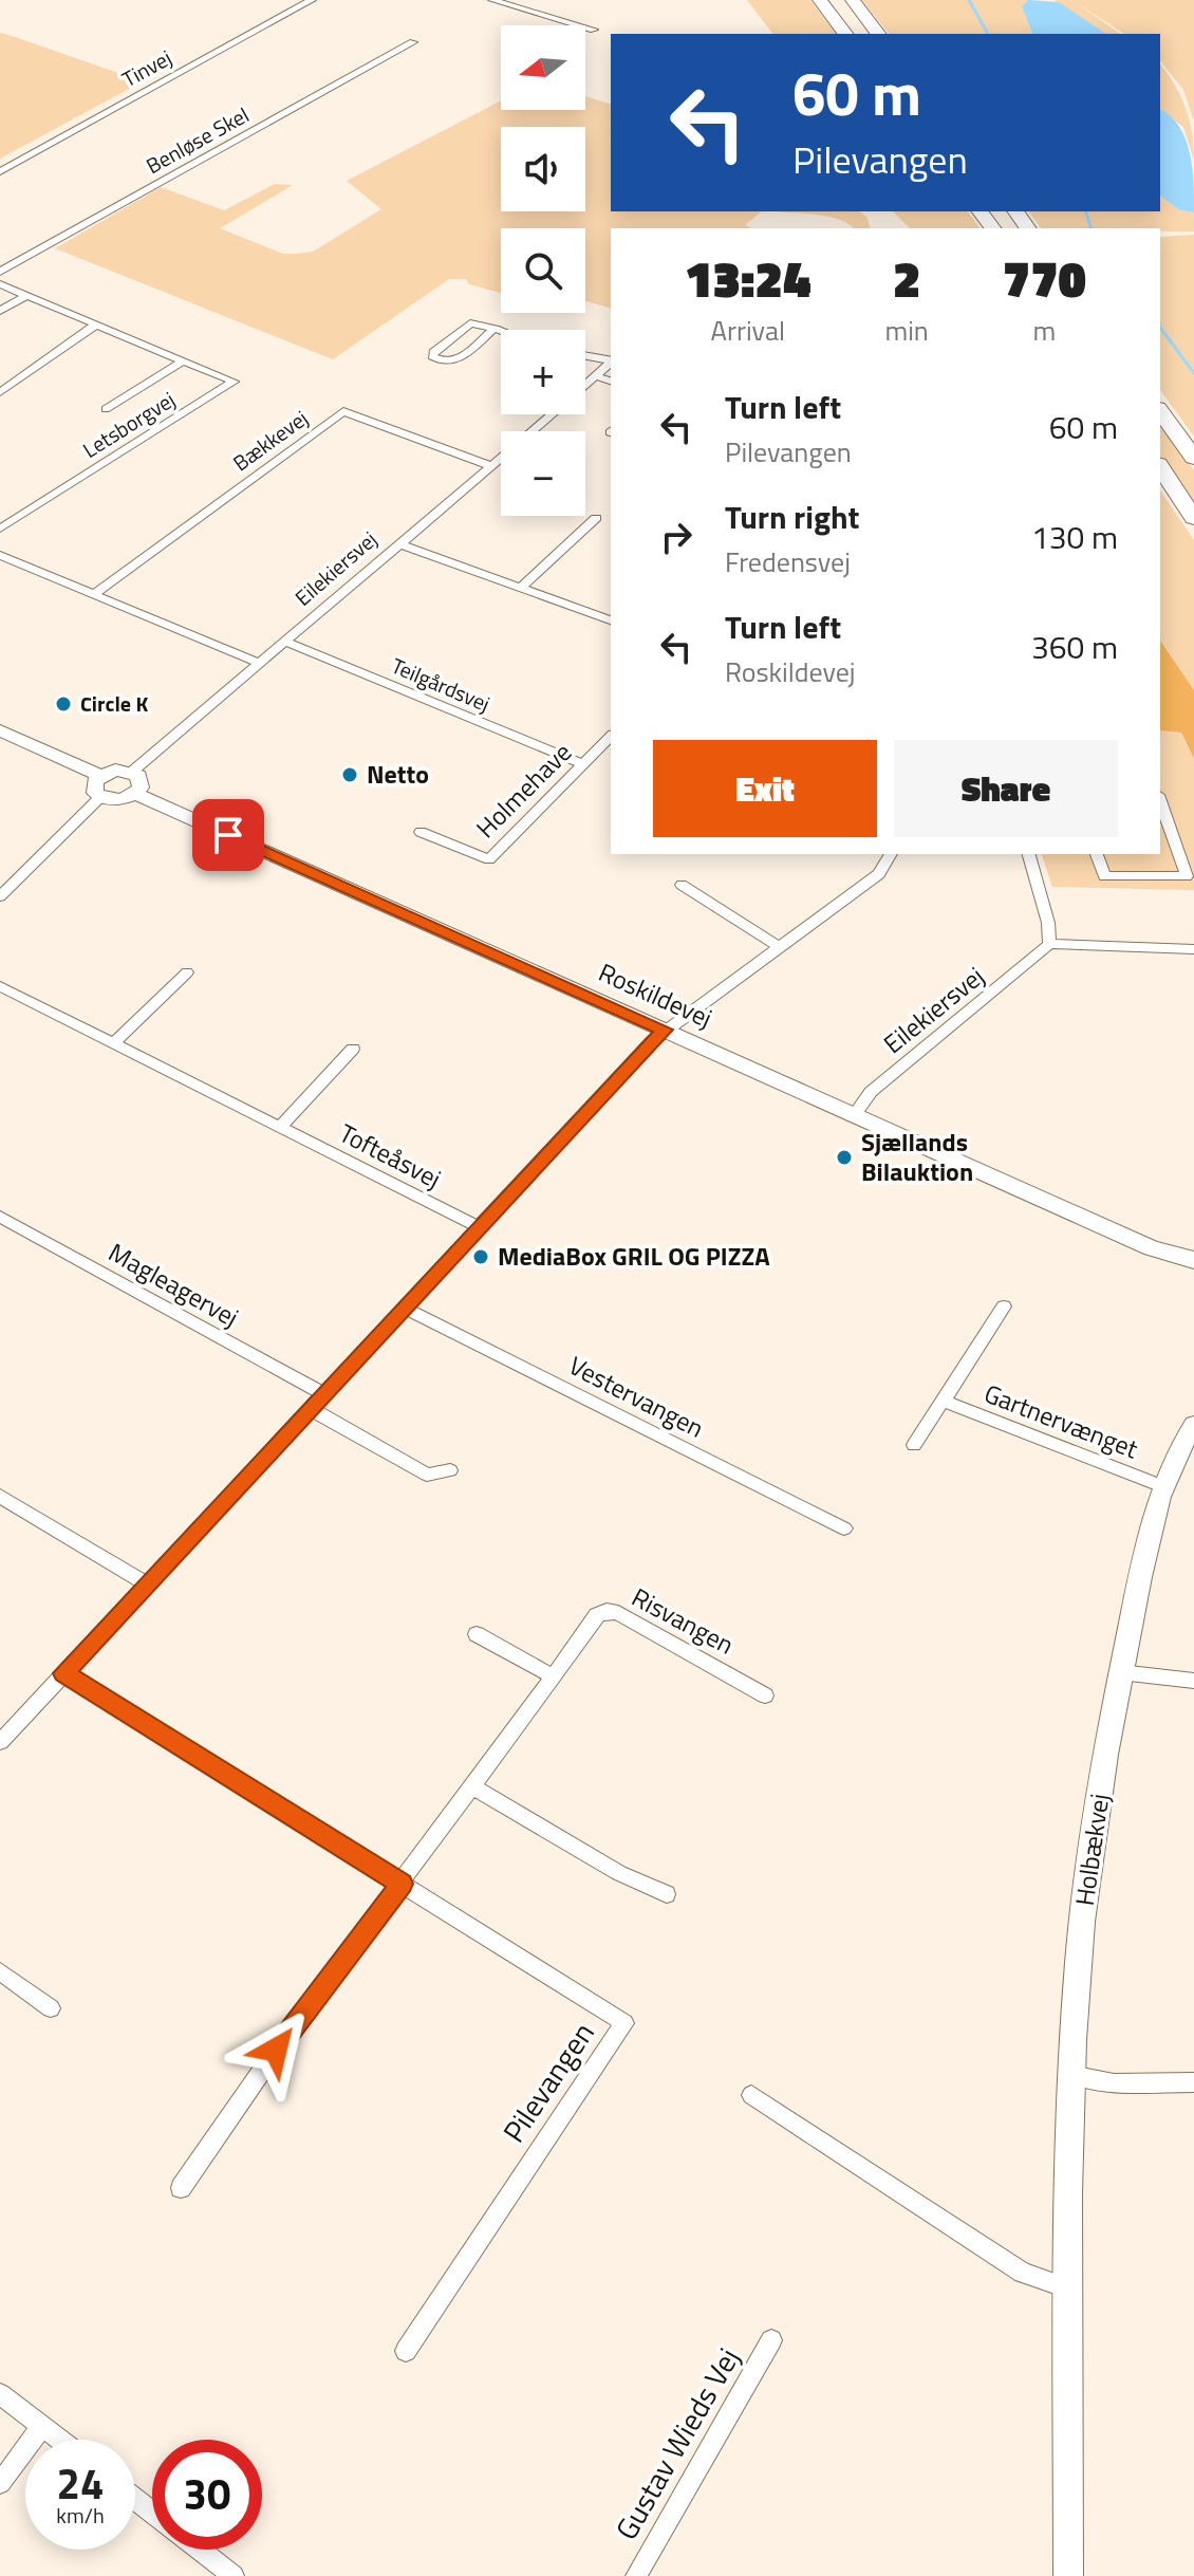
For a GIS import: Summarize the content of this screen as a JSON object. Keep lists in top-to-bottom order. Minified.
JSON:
{"streets":{"street":["Tinvej","Benløse Skel","Letsborgvej","Bækkevej","Eilekiersvej","Teilgårdsvej","Holmehave","Roskildevej","Tofteåsvej","Magleagervej","Vestervangen","Gartnervænget","Risvangen","Holbækvej","Pilevangen","Gustav Wieds Vej"]},"crossings":[["Bækkevej","Eilekiersvej"],["Eilekiersvej","Teilgårdsvej"],["Eilekiersvej","Roskildevej"],["Teilgårdsvej","Holmehave"],["Gartnervænget","Holbækvej"],["Risvangen","Pilevangen"]],"places":["Circle K","Netto","Sjællands Bilauktion","MediaBox GRIL OG PIZZA"],"north":"left","page":{"map_buttons":["+","−"],"turn":["60 m","Pilevangen"],"eta":["13:24","Arrival","2","min","770","m"],"list":[{"name":"Turn left","note":"Pilevangen","value":"60 m"},{"name":"Turn right","note":"Fredensvej","value":"130 m"},{"name":"Turn left","note":"Roskildevej","value":"360 m"}],"buttons":["Exit","Share"],"speed":"24 km/h","limit":"30"}}
